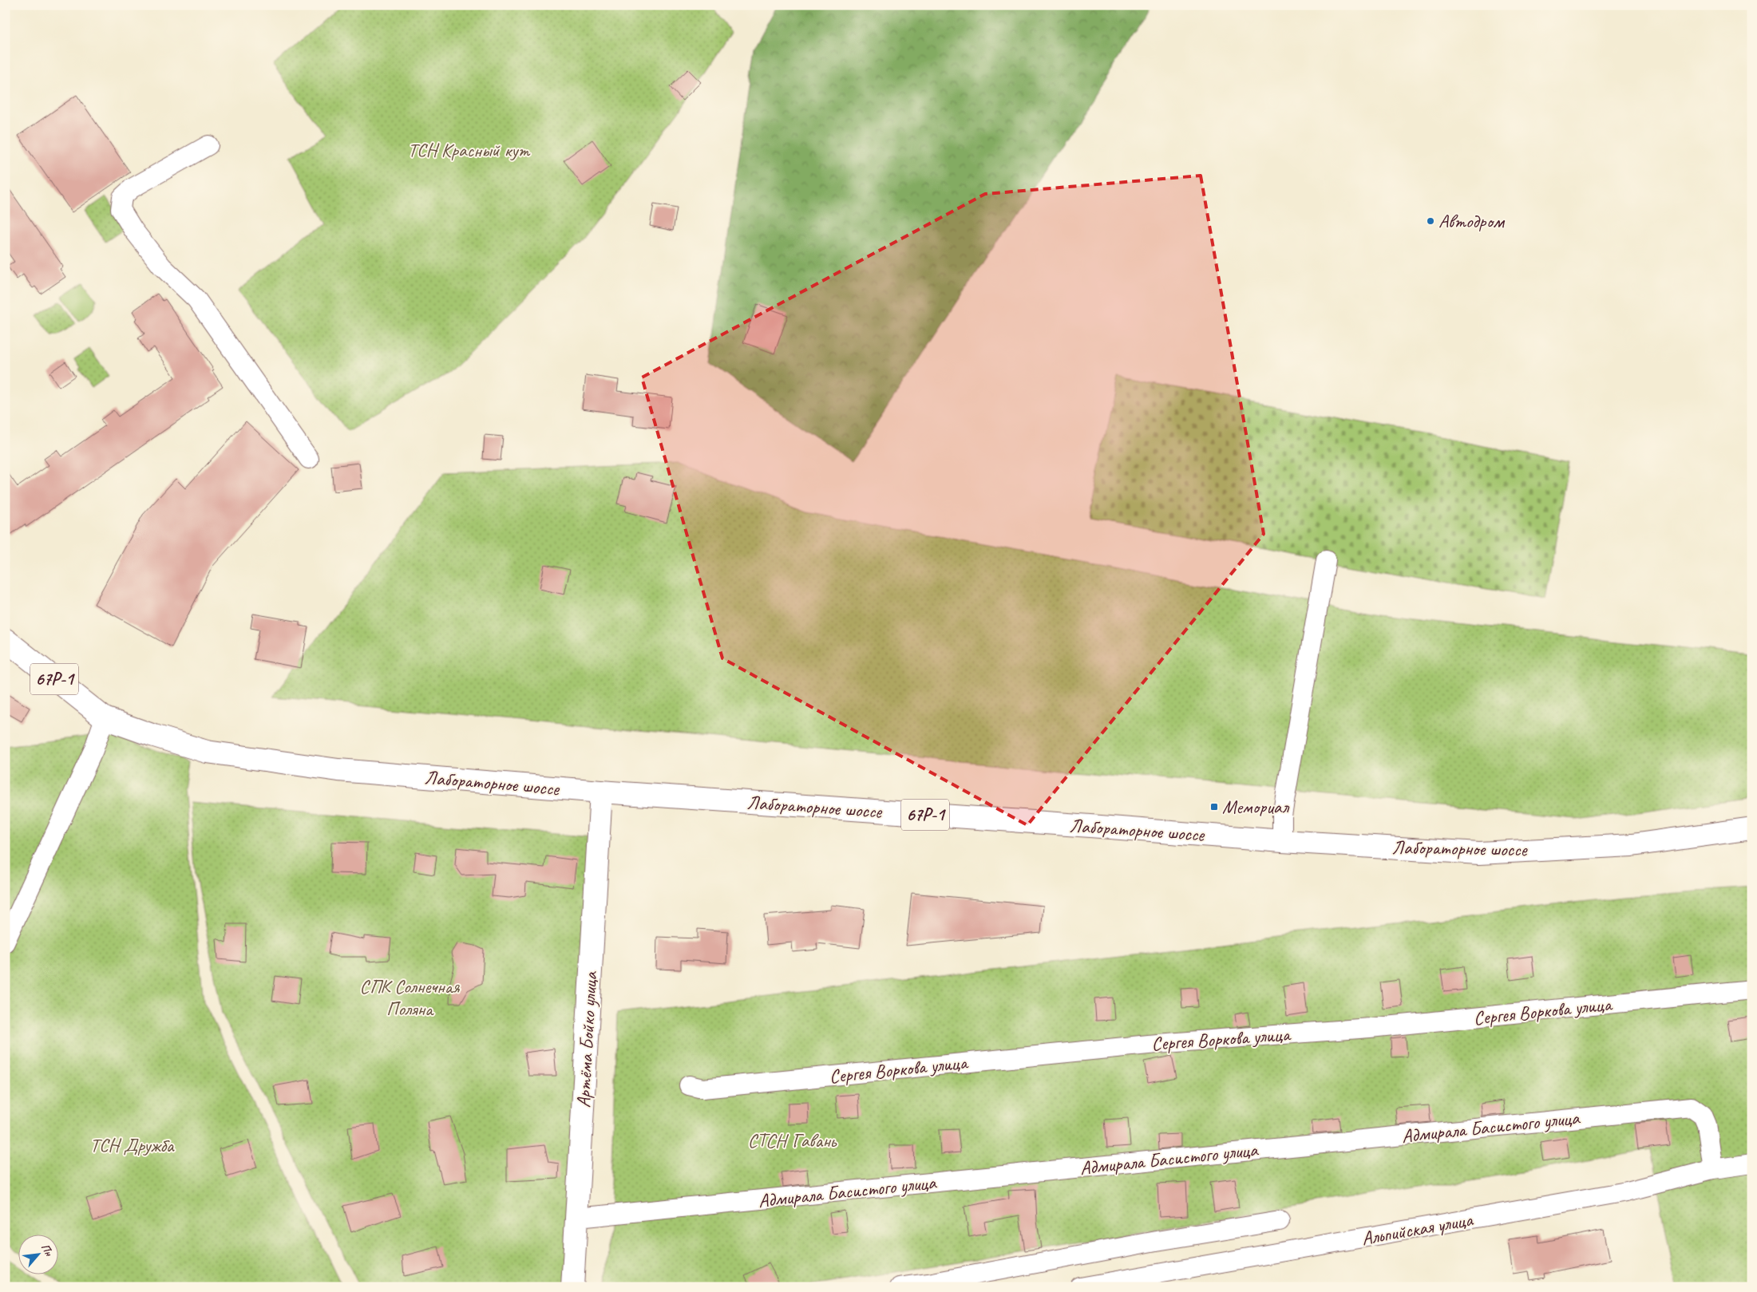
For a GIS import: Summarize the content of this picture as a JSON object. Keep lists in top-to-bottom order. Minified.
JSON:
{"streets":{"main road":["67Р-1","Лабораторное шоссе","Артёма Бойко улица"],"street":["Сергея Воркова улица","Адмирала Басистого улица","Альпийская улица"]},"crossings":[["Лабораторное шоссе","Артёма Бойко улица"],["Артёма Бойко улица","Адмирала Басистого улица"],["Адмирала Басистого улица","Альпийская улица"]],"parks":["ТСН Красный кут","СПК Солнечная Поляна","СТСН Гавань","ТСН Дружба"],"places":{"other":["Автодром"],"transit":["Мемориал"]},"north":"top right"}
